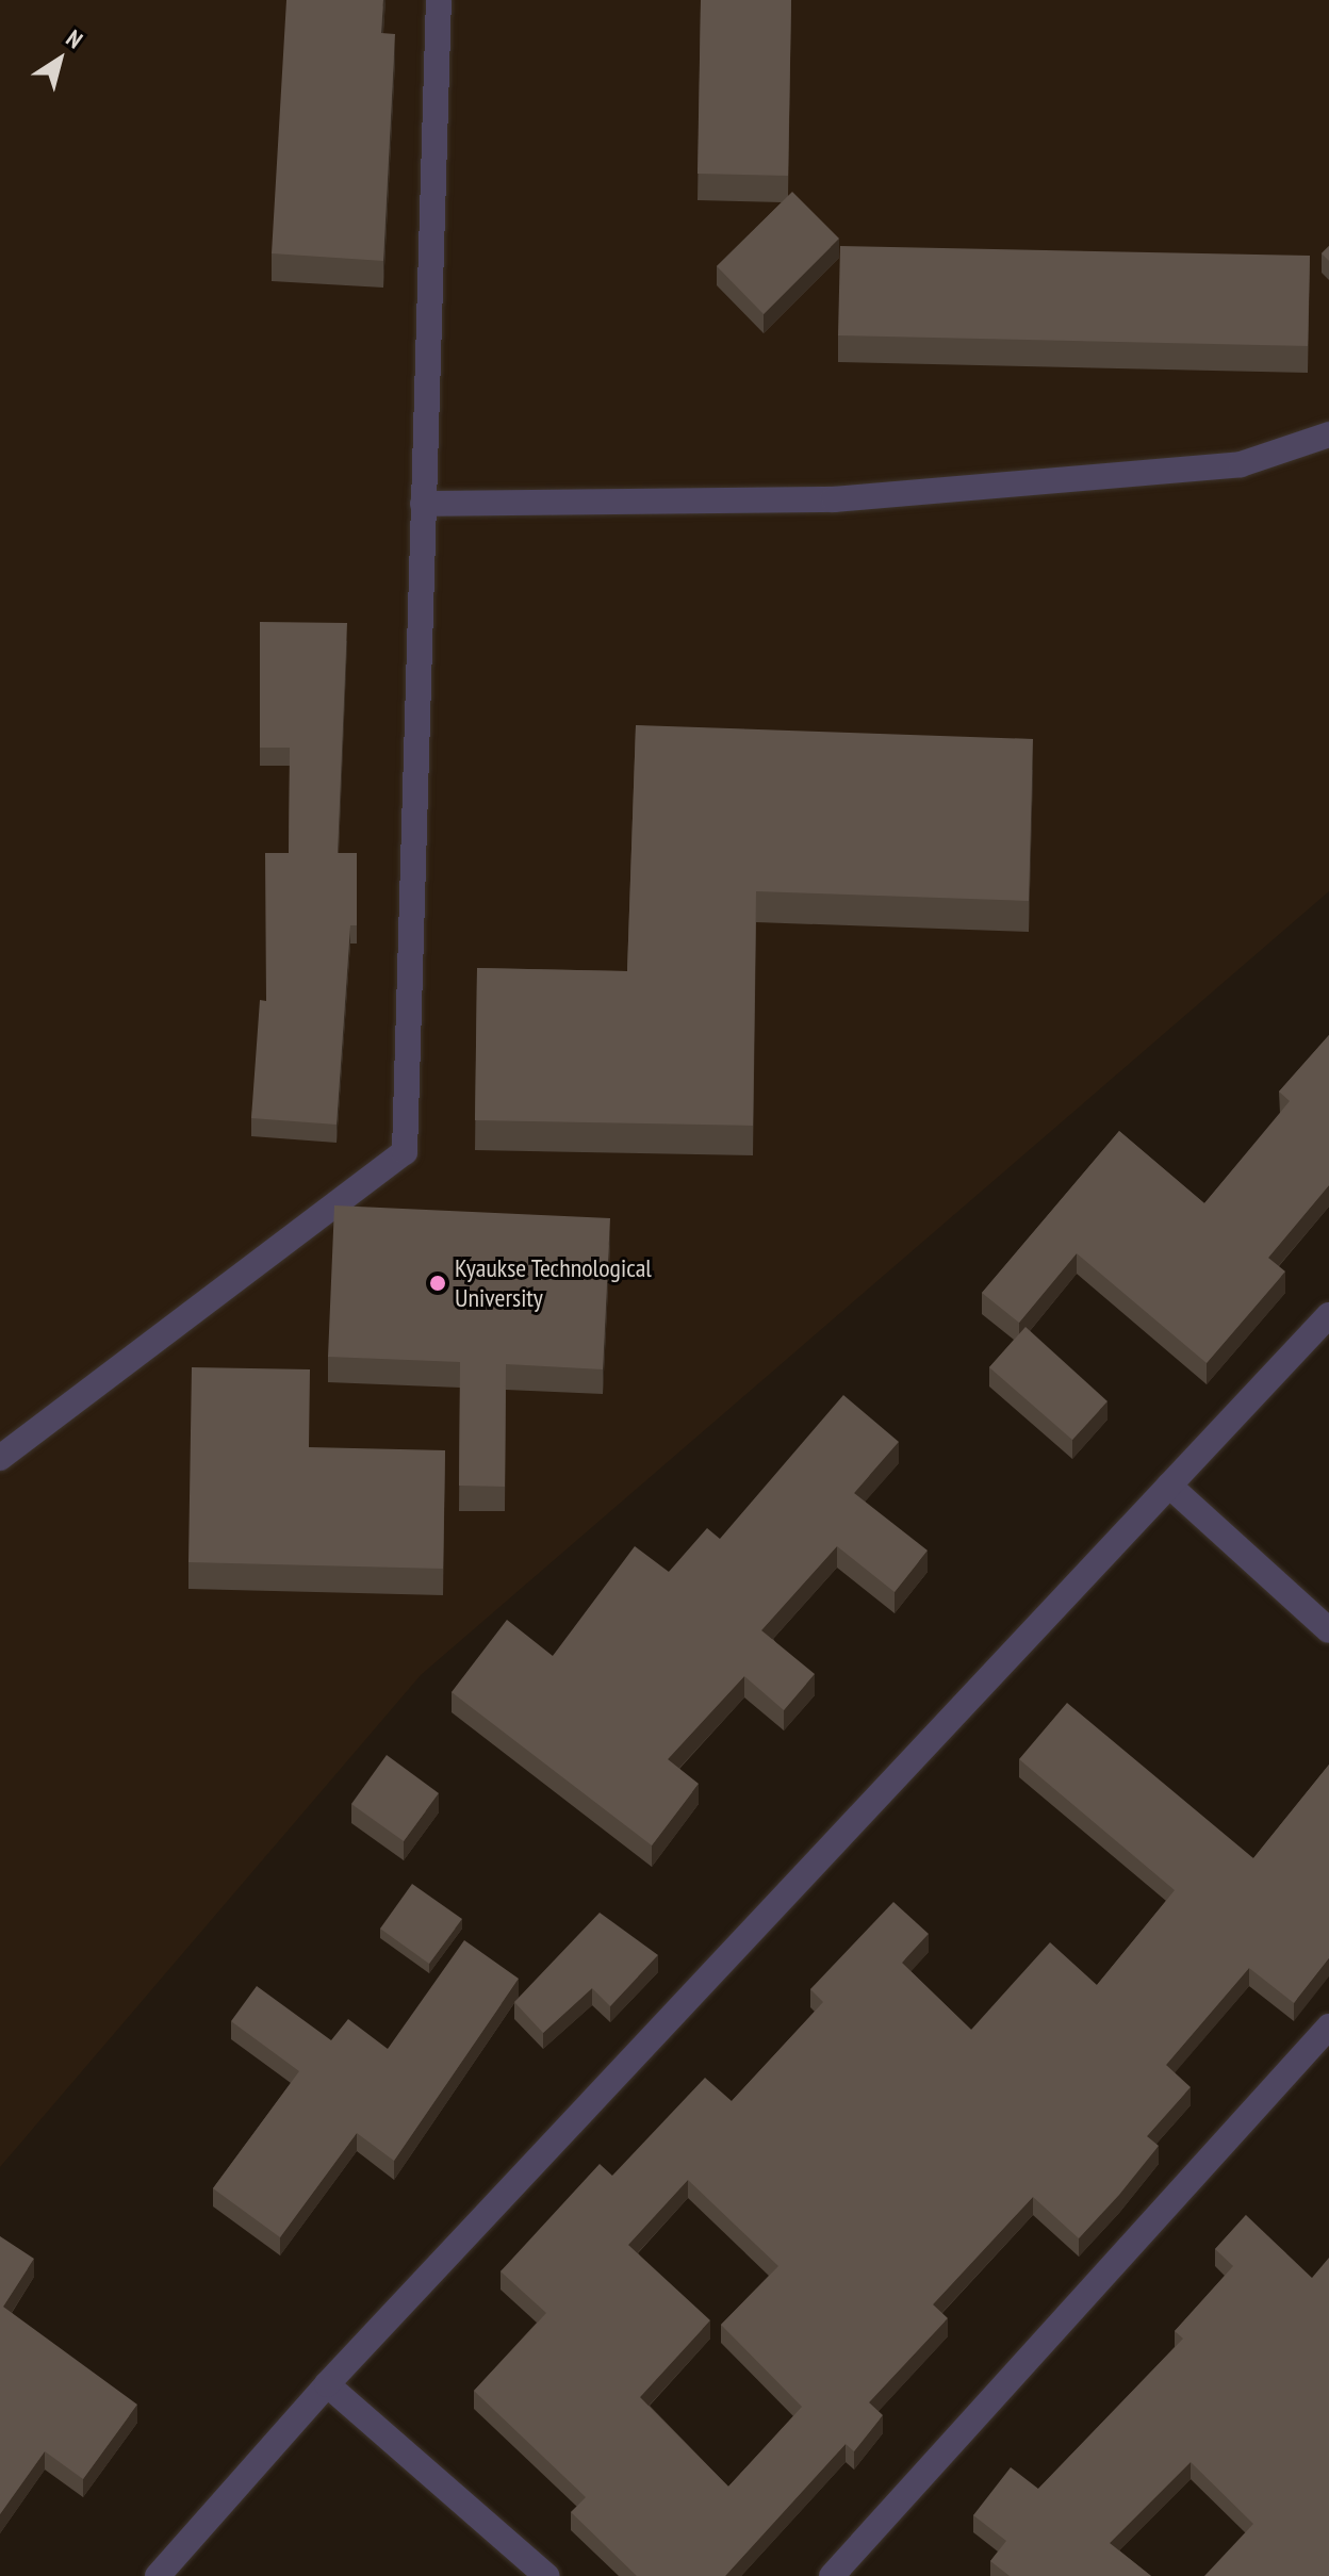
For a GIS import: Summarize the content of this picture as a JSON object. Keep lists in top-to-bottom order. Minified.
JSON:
{"places":["Kyaukse Technological University"],"north":"top right"}
